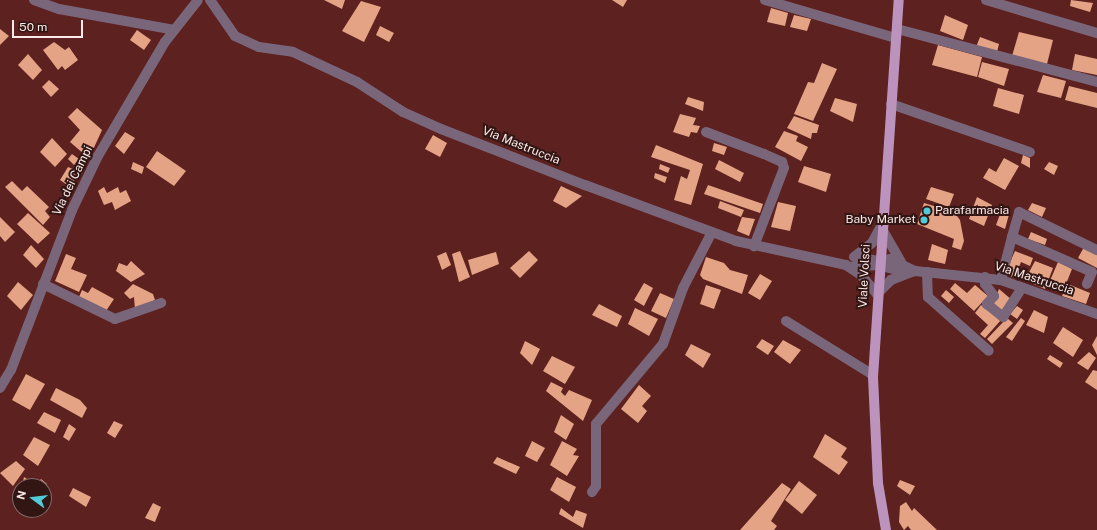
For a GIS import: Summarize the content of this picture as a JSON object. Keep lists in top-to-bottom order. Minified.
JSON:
{"streets":{"main road":["Viale Volsci"],"street":["Via Mastruccia","Via dei Campi"]},"crossings":[["Via Mastruccia","Viale Volsci"]],"places":["Parafarmacia","Baby Market"],"scale_bar":"50 m","north":"left"}
